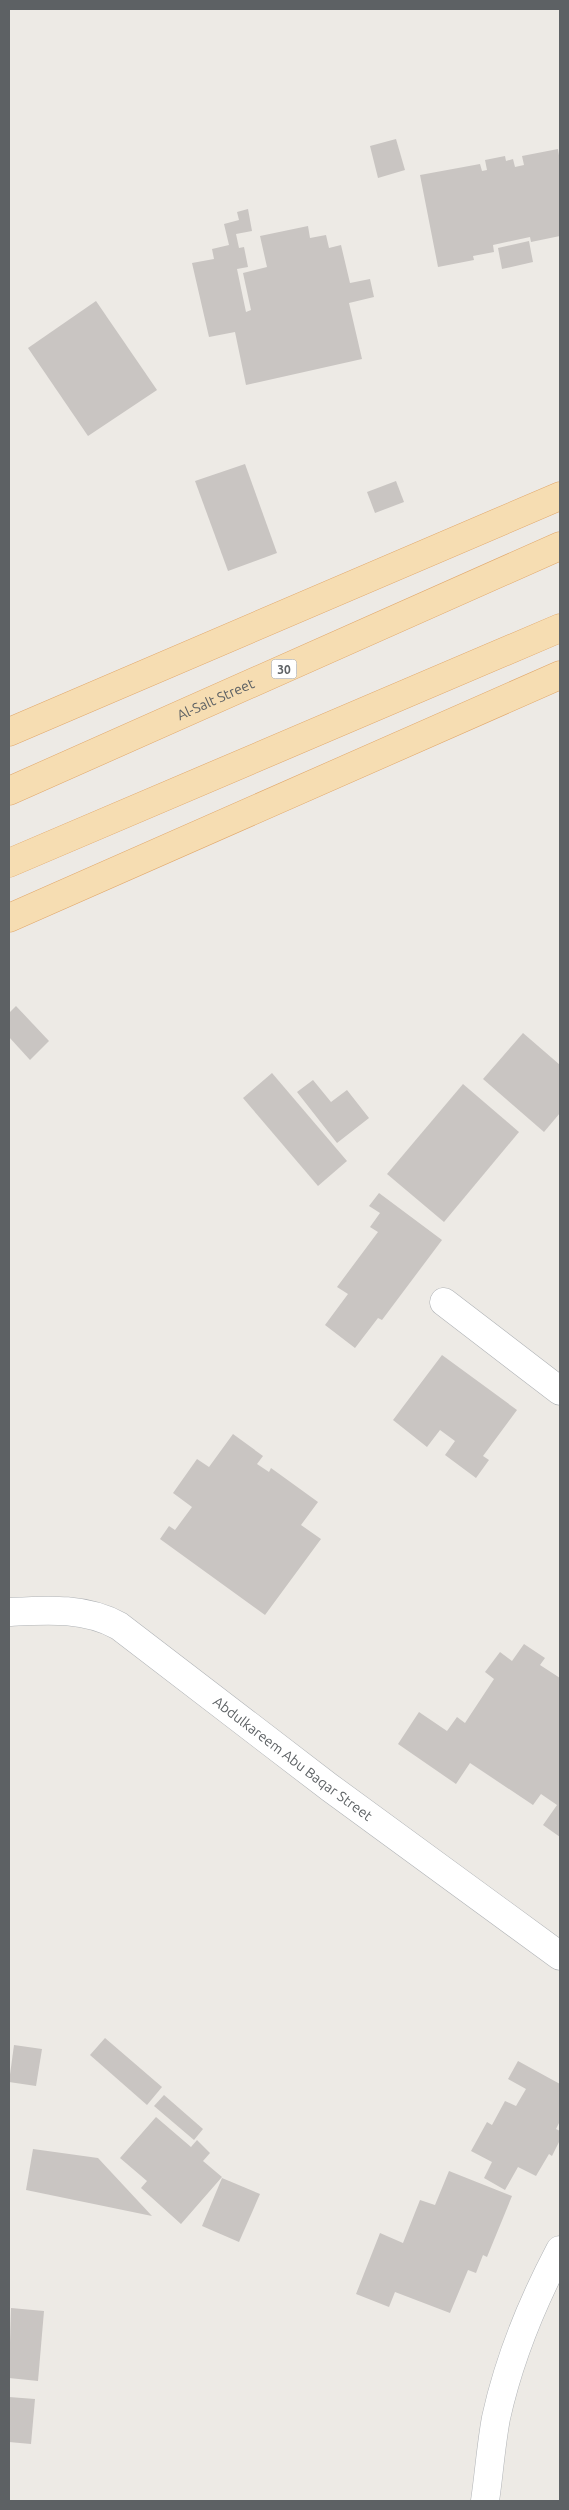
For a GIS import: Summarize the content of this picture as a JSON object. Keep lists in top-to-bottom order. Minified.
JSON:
{"streets":{"main road":["30","Al-Salt Street"],"street":["Abdulkareem Abu Baqar Street"]}}
